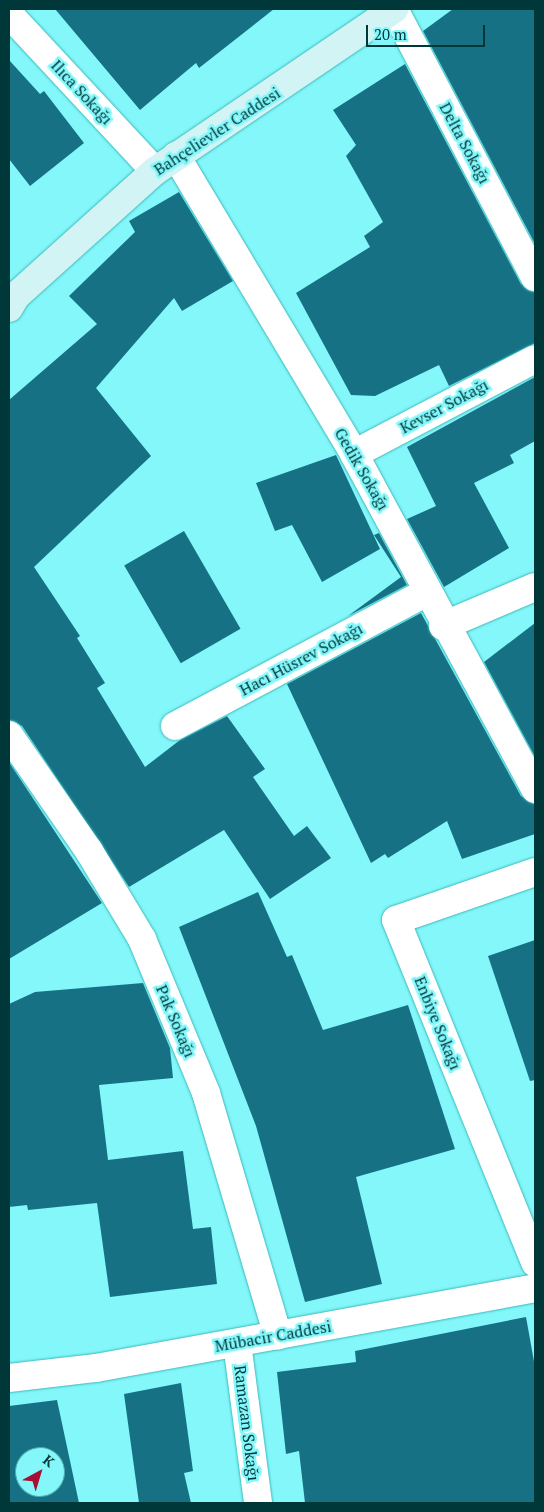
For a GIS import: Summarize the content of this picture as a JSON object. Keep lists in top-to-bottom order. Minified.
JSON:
{"streets":{"main road":["Bahçelievler Caddesi"],"street":["Ilıca Sokağı","Delta Sokağı","Kevser Sokağı","Gedik Sokağı","Hacı Hüsrev Sokağı","Pak Sokağı","Enbiye Sokağı","Mübacir Caddesi","Ramazan Sokağı"]},"crossings":[["Ilıca Sokağı","Bahçelievler Caddesi"],["Ilıca Sokağı","Gedik Sokağı"],["Bahçelievler Caddesi","Delta Sokağı"],["Bahçelievler Caddesi","Gedik Sokağı"],["Kevser Sokağı","Gedik Sokağı"],["Gedik Sokağı","Hacı Hüsrev Sokağı"],["Pak Sokağı","Mübacir Caddesi"],["Mübacir Caddesi","Ramazan Sokağı"]],"scale_bar":"20 m","north":"top right"}
